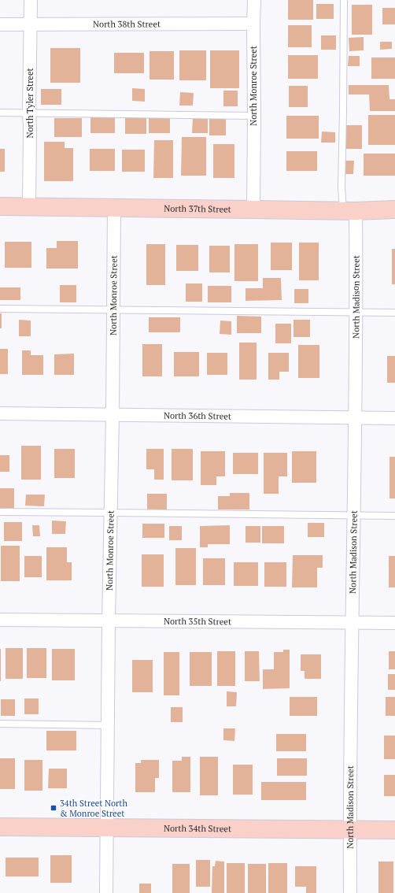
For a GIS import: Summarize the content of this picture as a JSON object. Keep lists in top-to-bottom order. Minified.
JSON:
{"streets":{"street":["North 38th Street","North Monroe Street","North Tyler Street","North 37th Street","North Madison Street","North 36th Street","North 35th Street","North 34th Street"]},"crossings":[["North 38th Street","North Monroe Street"],["North 38th Street","North Tyler Street"],["North Monroe Street","North 37th Street"],["North Monroe Street","North 36th Street"],["North Monroe Street","North 35th Street"],["North Monroe Street","North 34th Street"],["North Tyler Street","North 37th Street"],["North 37th Street","North Madison Street"],["North Madison Street","North 36th Street"],["North Madison Street","North 35th Street"],["North Madison Street","North 34th Street"]],"places":{"transit":["34th Street North & Monroe Street"]}}
